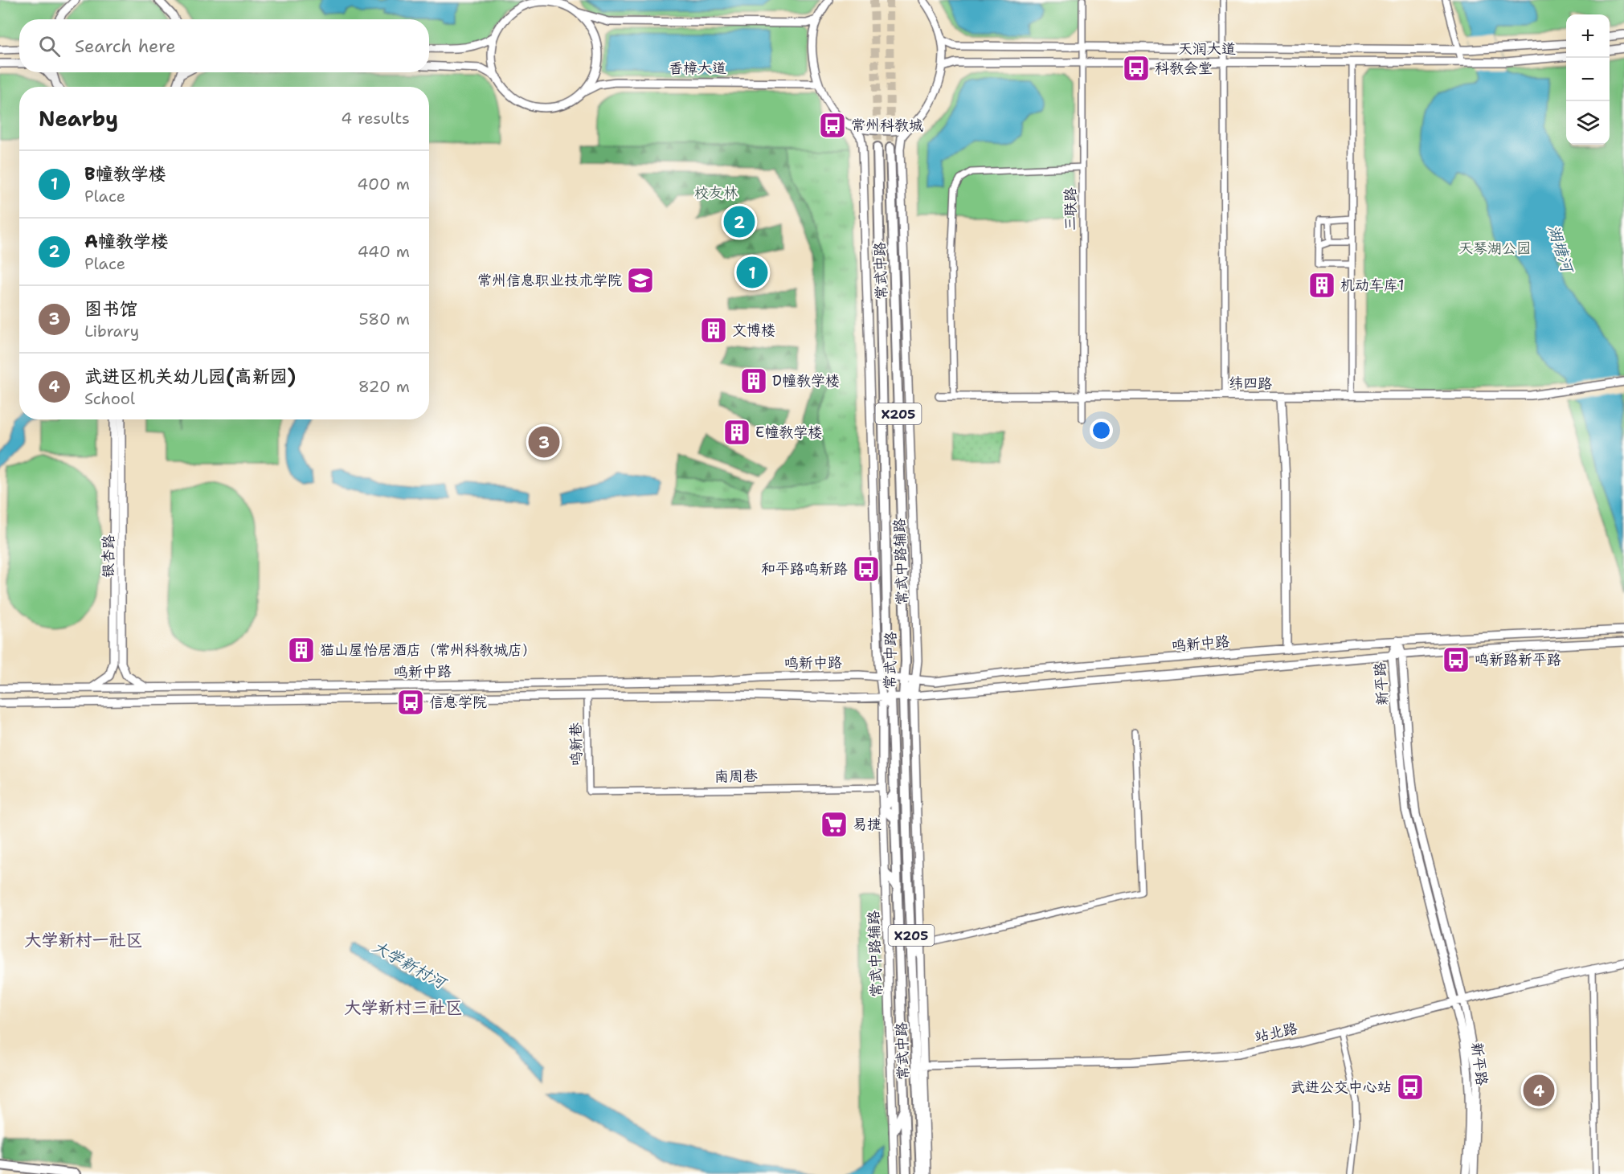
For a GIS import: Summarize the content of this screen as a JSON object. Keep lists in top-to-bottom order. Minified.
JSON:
{"streets":{"main road":["常武中路","X205"],"street":["天润大道","香樟大道","三联路","纬四路","银杏路","常武中路辅路","鸣新中路","新平路","鸣新巷","南周巷","站北路"]},"crossings":[["天润大道","三联路"],["天润大道","常武中路辅路"],["三联路","纬四路"],["常武中路","常武中路辅路"],["常武中路","鸣新中路"],["常武中路","站北路"],["银杏路","鸣新中路"],["常武中路辅路","鸣新中路"],["常武中路辅路","南周巷"],["常武中路辅路","站北路"],["鸣新中路","新平路"],["鸣新中路","鸣新巷"],["新平路","站北路"],["鸣新巷","南周巷"]],"districts":["大学新村一社区","大学新村三社区"],"water":["湖塘河","大学新村河"],"parks":["校友林","天琴湖公园"],"places":{"bus stop":["科教会堂","常州科教城","和平路鸣新路","鸣新路新平路","信息学院","武进公交中心站"],"school or university":["常州信息职业技术学院"],"building":["机动车库1","文博楼","D幢教学楼","E幢教学楼","猫山屋怡居酒店（常州科教城店）"],"supermarket":["易捷"]},"page":{"map_buttons":["+","−"],"search":"Search here","heading":["Nearby","4 results"],"list":[{"mark":"1","name":"B幢教学楼","note":"Place","value":"400 m"},{"mark":"2","name":"A幢教学楼","note":"Place","value":"440 m"},{"mark":"3","name":"图书馆","note":"Library","value":"580 m"},{"mark":"4","name":"武进区机关幼儿园(高新园)","note":"School","value":"820 m"}],"pins":["2","1","3","4"]}}
